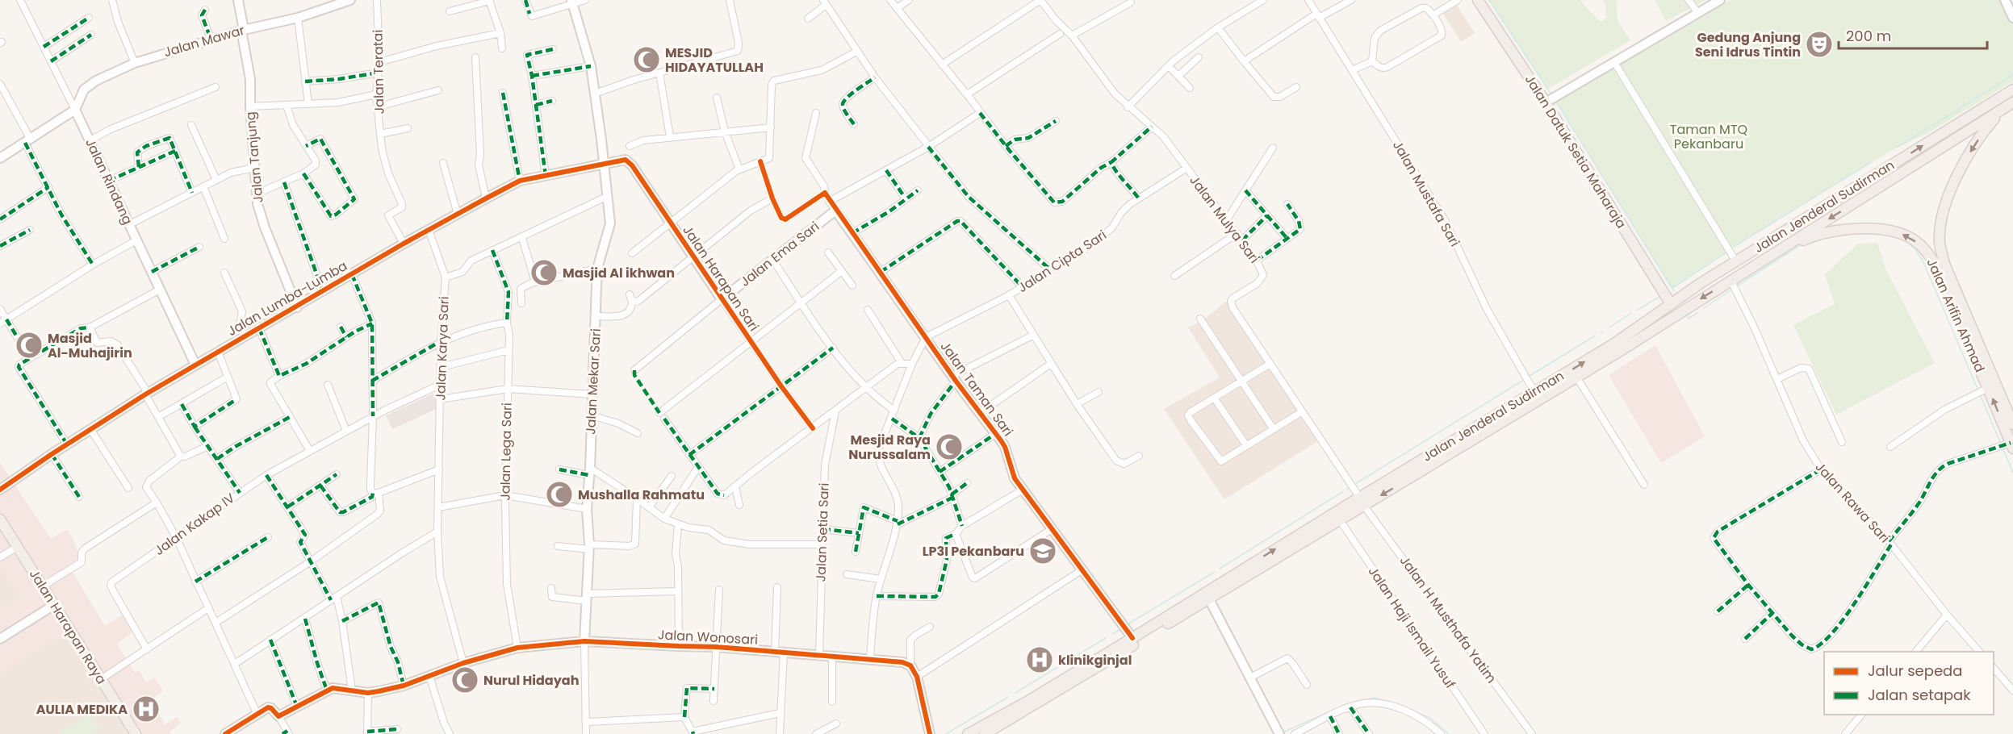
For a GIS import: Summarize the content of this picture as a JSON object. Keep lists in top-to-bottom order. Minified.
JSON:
{"streets":{"main road":["Jalan Datuk Setia Maharaja","Jalan Jenderal Sudirman","Jalan Arifin Ahmad","Jalan Harapan Raya"],"street":["Jalan Mawar","Jalan Teratai","Jalan Tanjung","Jalan Rindang","Jalan Mustafa Sari","Jalan Mulya Sari","Jalan Ema Sari","Jalan Cipta Sari","Jalan Harapan Sari","Jalan Lumba-Lumba","Jalan Karya Sari","Jalan Mekar Sari","Jalan Taman Sari","Jalan Lega Sari","Jalan Rawa Sari","Jalan Kakap IV","Jalan Setia Sari","Jalan H Musthafa Yatim","Jalan Haji Ismail Yusuf","Jalan Wonosari"]},"crossings":[["Jalan Mawar","Jalan Tanjung"],["Jalan Mawar","Jalan Rindang"],["Jalan Teratai","Jalan Lumba-Lumba"],["Jalan Datuk Setia Maharaja","Jalan Jenderal Sudirman"],["Jalan Tanjung","Jalan Lumba-Lumba"],["Jalan Rindang","Jalan Lumba-Lumba"],["Jalan Mustafa Sari","Jalan Jenderal Sudirman"],["Jalan Jenderal Sudirman","Jalan Mulya Sari"],["Jalan Jenderal Sudirman","Jalan Arifin Ahmad"],["Jalan Jenderal Sudirman","Jalan Taman Sari"],["Jalan Jenderal Sudirman","Jalan Rawa Sari"],["Jalan Jenderal Sudirman","Jalan H Musthafa Yatim"],["Jalan Jenderal Sudirman","Jalan Haji Ismail Yusuf"],["Jalan Mulya Sari","Jalan Cipta Sari"],["Jalan Mulya Sari","Jalan H Musthafa Yatim"],["Jalan Ema Sari","Jalan Harapan Sari"],["Jalan Ema Sari","Jalan Taman Sari"],["Jalan Cipta Sari","Jalan Taman Sari"],["Jalan Harapan Sari","Jalan Lumba-Lumba"],["Jalan Harapan Sari","Jalan Mekar Sari"],["Jalan Lumba-Lumba","Jalan Karya Sari"],["Jalan Lumba-Lumba","Jalan Mekar Sari"],["Jalan Karya Sari","Jalan Kakap IV"],["Jalan Karya Sari","Jalan Wonosari"],["Jalan Mekar Sari","Jalan Wonosari"],["Jalan Lega Sari","Jalan Wonosari"],["Jalan Setia Sari","Jalan Wonosari"]],"parks":["Taman MTQ Pekanbaru"],"places":{"theatre":["Gedung Anjung Seni Idrus Tintin"],"mosque":["MESJID HIDAYATULLAH","Masjid Al ikhwan","Masjid Al-Muhajirin","Mesjid Raya Nurussalam","Mushalla Rahmatu","Nurul Hidayah"],"school or university":["LP3I Pekanbaru"],"hospital":["klinikginjal","AULIA MEDIKA"]},"legend":["Jalur sepeda","Jalan setapak"],"scale_bar":"200 m"}
